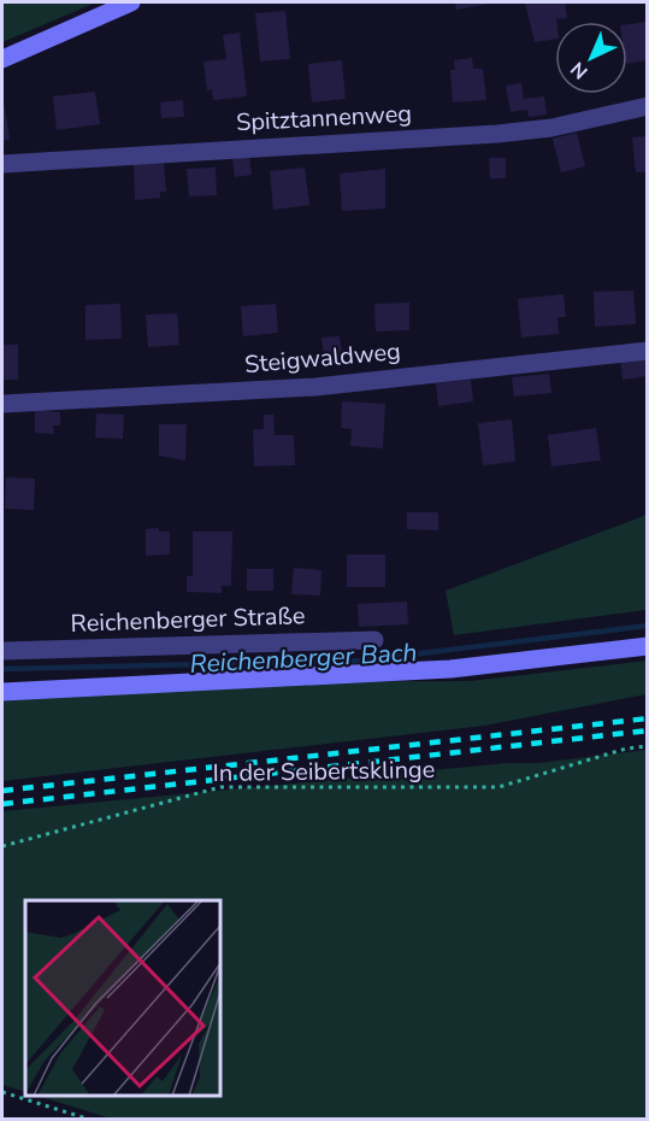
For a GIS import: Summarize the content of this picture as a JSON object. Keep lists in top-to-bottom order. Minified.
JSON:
{"streets":{"street":["Spitztannenweg","Steigwaldweg","Reichenberger Straße"],"path":["In der Seibertsklinge"]},"water":["Reichenberger Bach"],"north":"bottom left"}
